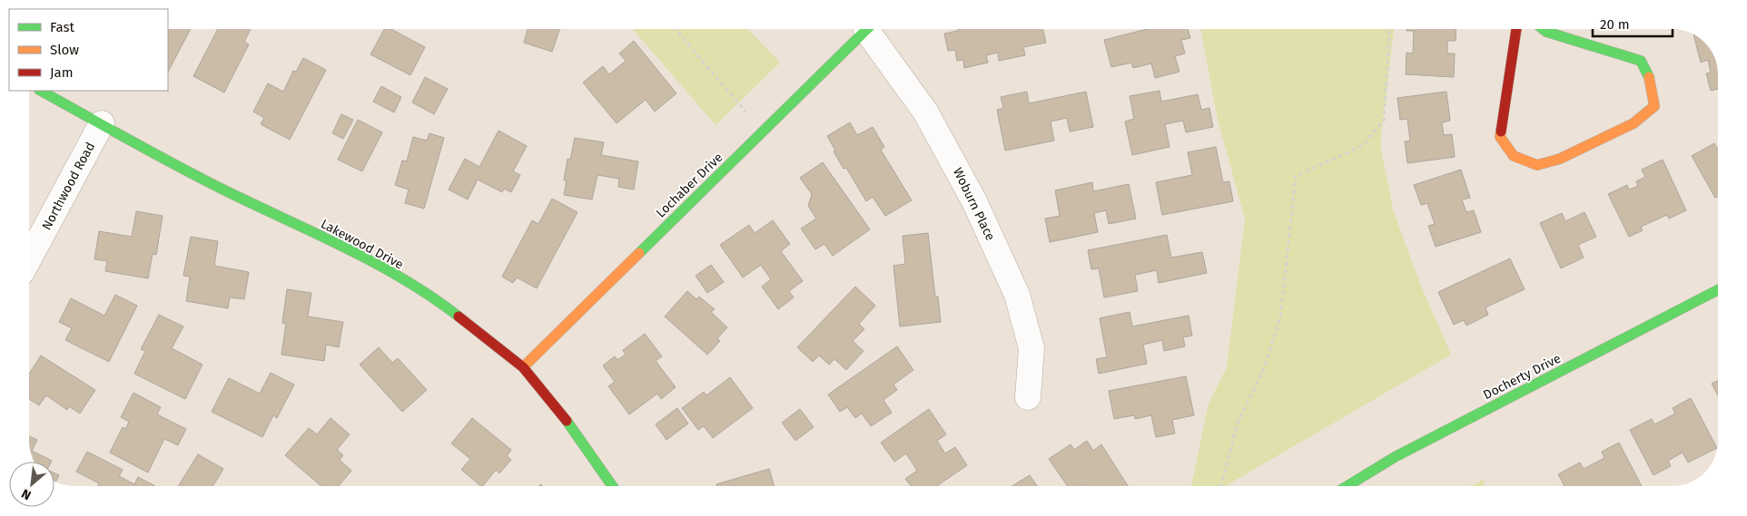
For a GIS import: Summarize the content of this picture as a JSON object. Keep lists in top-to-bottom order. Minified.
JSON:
{"streets":{"street":["Lochaber Drive","Northwood Road","Woburn Place","Lakewood Drive","Docherty Drive"]},"crossings":[["Lochaber Drive","Lakewood Drive"],["Northwood Road","Lakewood Drive"]],"legend":["Fast","Slow","Jam"],"scale_bar":"20 m","north":"bottom left"}
